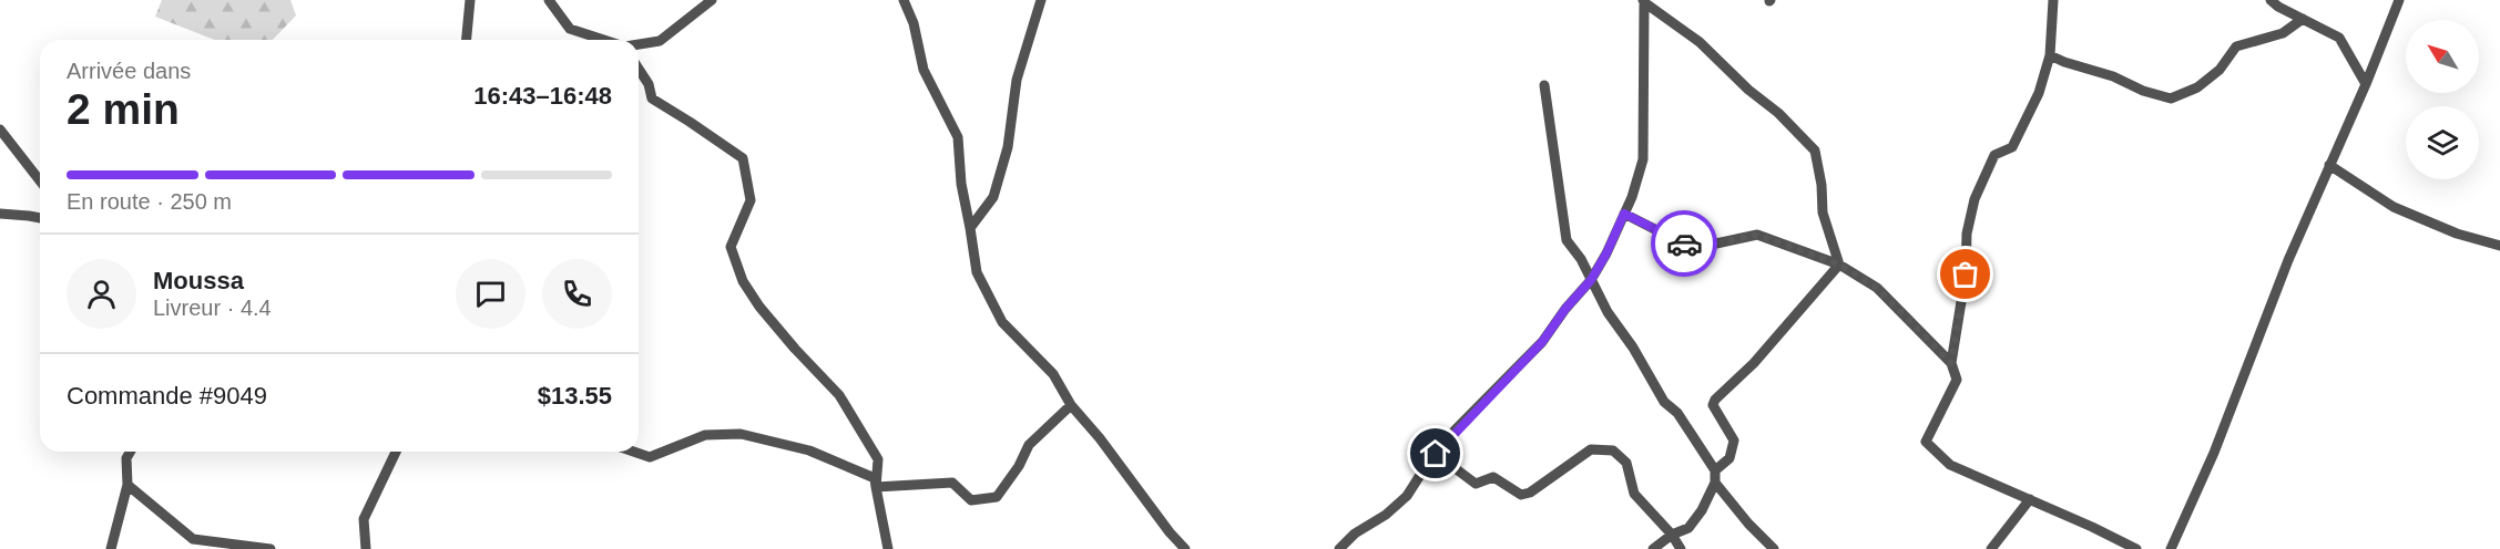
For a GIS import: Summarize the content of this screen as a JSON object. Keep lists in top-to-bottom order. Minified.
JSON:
{"north":"top left","page":{"heading":["2 min","Arrivée dans","16:43–16:48"],"panel":["Moussa","Livreur · 4.4","Commande #9049","$13.55"],"bar":"En route · 250 m"}}
